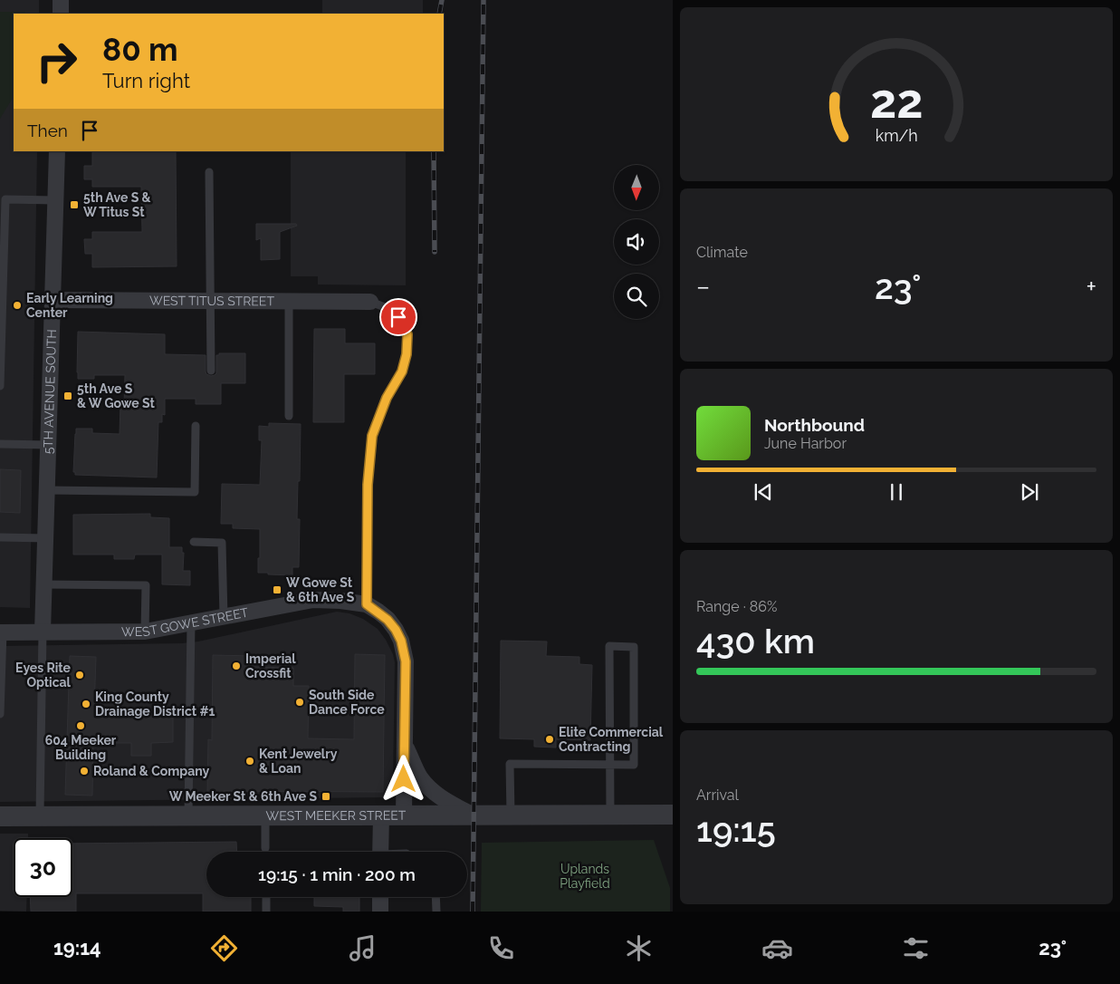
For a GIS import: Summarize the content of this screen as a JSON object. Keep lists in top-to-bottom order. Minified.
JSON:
{"streets":{"street":["WEST TITUS STREET","5TH AVENUE SOUTH","WEST GOWE STREET","WEST MEEKER STREET"]},"crossings":[["WEST TITUS STREET","5TH AVENUE SOUTH"],["5TH AVENUE SOUTH","WEST GOWE STREET"]],"parks":["Uplands Playfield"],"places":{"transit":["5th Ave S & W Titus St","5th Ave S & W Gowe St","W Gowe St & 6th Ave S","W Meeker St & 6th Ave S"],"other":["Early Learning Center","Imperial Crossfit","Eyes Rite Optical","South Side Dance Force","King County Drainage District #1","604 Meeker Building","Elite Commercial Contracting","Kent Jewelry & Loan","Roland & Company"]},"north":"bottom","page":{"turn":["80 m","Turn right"],"then":"Then","tile":["Climate",["Range · 86%","430 km"],["Arrival","19:15"]],"heat":["−","23°","+"],"song":["Northbound","June Harbor"],"limit":"30","trip":"19:15 · 1 min · 200 m","tabs":["19:14","23°"],"gauge":["22","km/h"]}}
